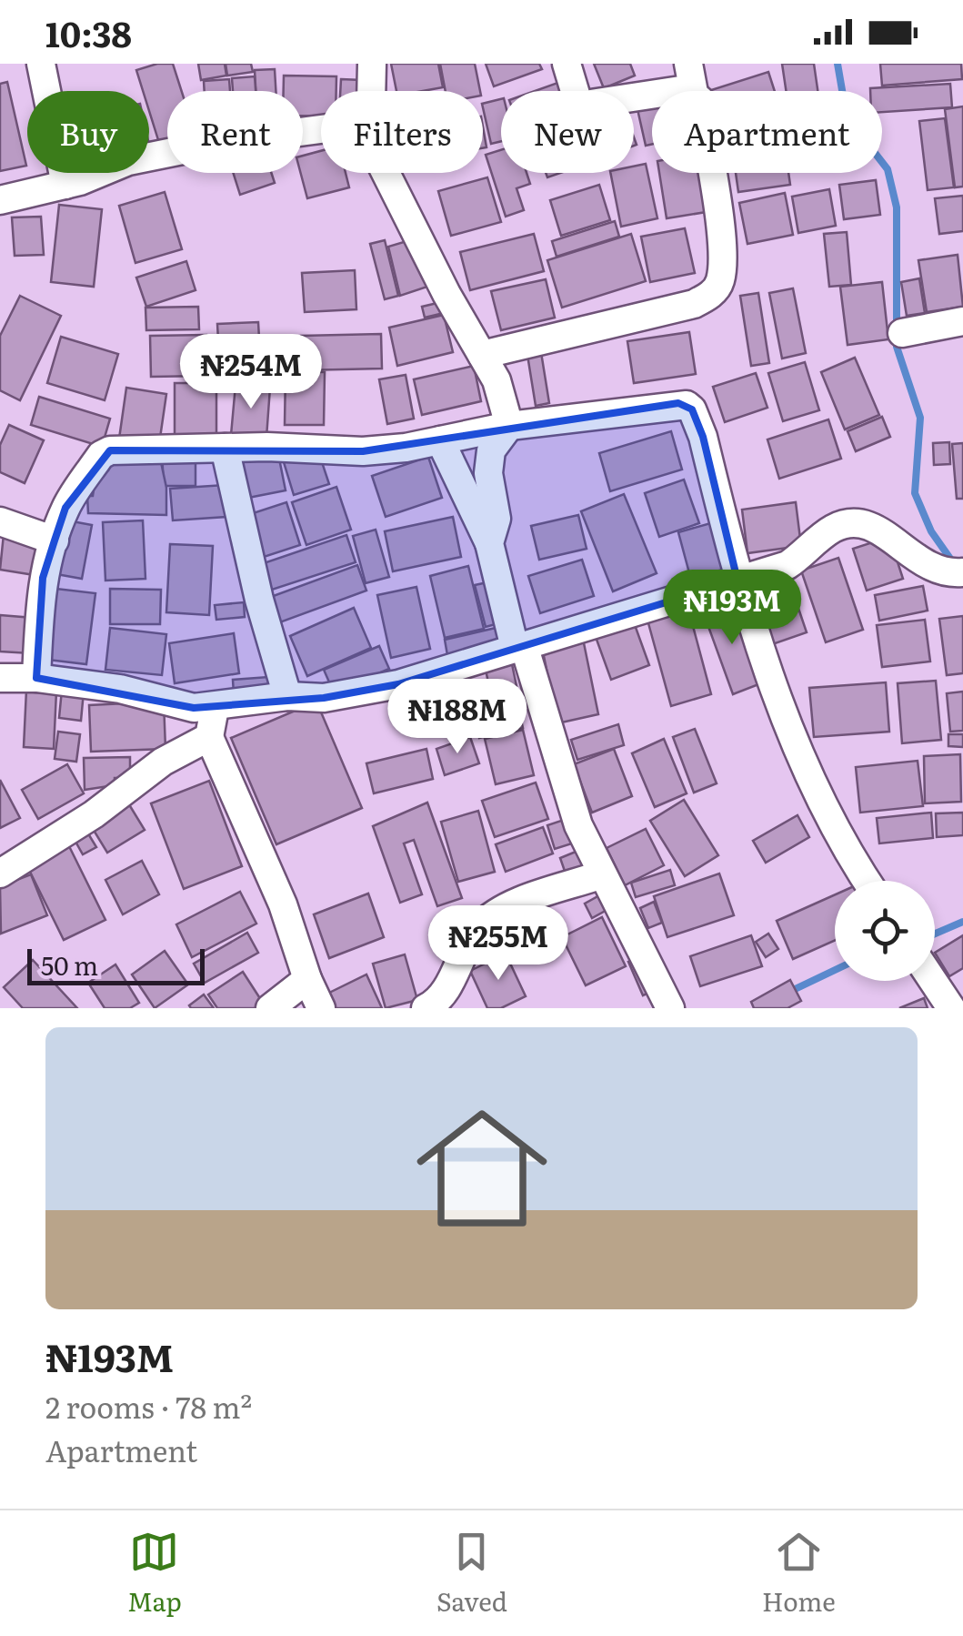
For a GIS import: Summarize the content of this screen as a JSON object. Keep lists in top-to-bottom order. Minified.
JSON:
{"scale_bar":"50 m","page":{"status":"10:38","chip":["Buy","Rent","Filters","New","Apartment"],"price":["₦254M","₦193M","₦188M","₦255M"],"scale":"50 m","list":[{"name":"₦193M","note":"2 rooms · 78 m² · Apartment"}],"tabs":["Map","Saved","Home"]}}
